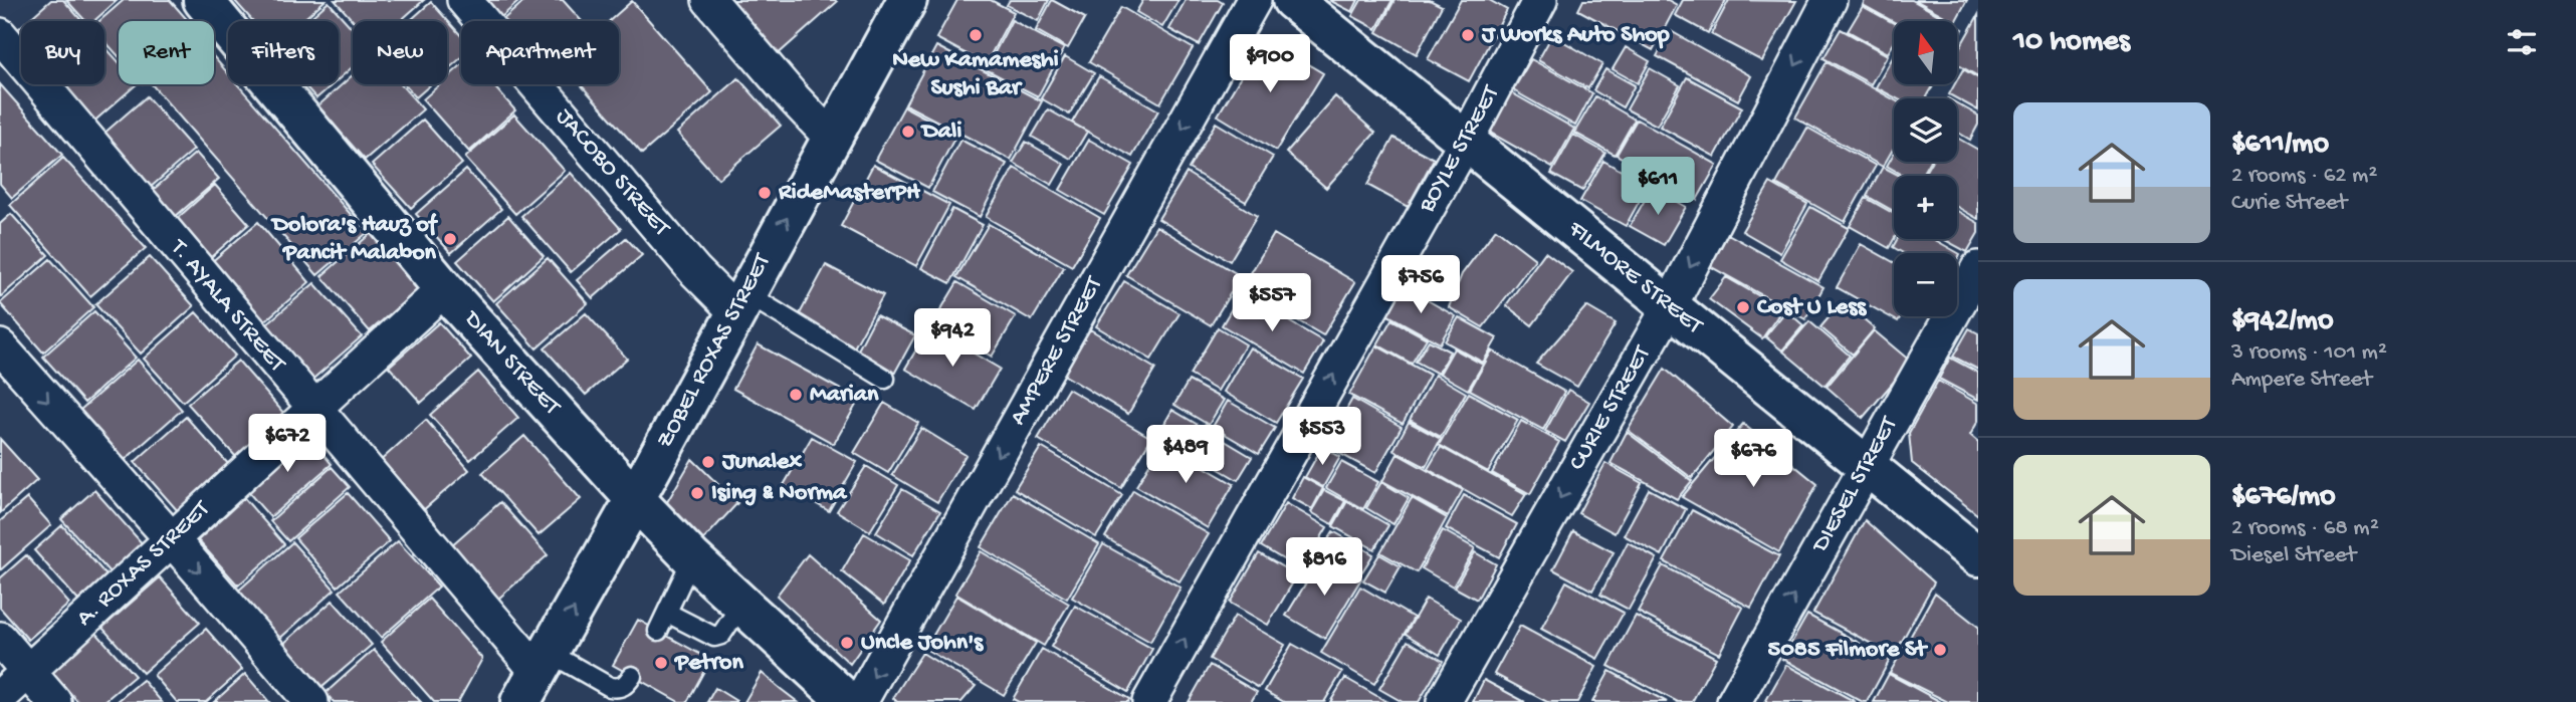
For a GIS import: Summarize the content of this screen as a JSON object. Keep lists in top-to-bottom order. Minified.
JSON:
{"streets":{"street":["BOYLE STREET","JACOBO STREET","FILMORE STREET","T. AYALA STREET","ZOBEL ROXAS STREET","AMPERE STREET","DIAN STREET","CURIE STREET","DIESEL STREET","A. ROXAS STREET"]},"crossings":[["BOYLE STREET","FILMORE STREET"],["JACOBO STREET","ZOBEL ROXAS STREET"],["FILMORE STREET","CURIE STREET"],["FILMORE STREET","DIESEL STREET"],["T. AYALA STREET","ZOBEL ROXAS STREET"],["T. AYALA STREET","A. ROXAS STREET"],["ZOBEL ROXAS STREET","DIAN STREET"],["DIAN STREET","A. ROXAS STREET"]],"one_way":["BOYLE STREET","ZOBEL ROXAS STREET","AMPERE STREET","CURIE STREET","DIESEL STREET"],"places":["New Kamameshi Sushi Bar","J Works Auto Shop","Dali","RideMasterPH","Dolora's Hauz of Pancit Malabon","Cost U Less","Marian","Junalex","Ising & Norma","Uncle John's","5085 Filmore St","Petron"],"north":"top","page":{"heading":"10 homes","map_buttons":["+","−"],"chip":["Buy","Rent","Filters","New","Apartment"],"price":["$900","$611","$756","$557","$942","$553","$672","$489","$676","$816"],"list":[{"name":"$611/mo","note":"2 rooms · 62 m² · Curie Street"},{"name":"$942/mo","note":"3 rooms · 101 m² · Ampere Street"},{"name":"$676/mo","note":"2 rooms · 68 m² · Diesel Street"}]}}
